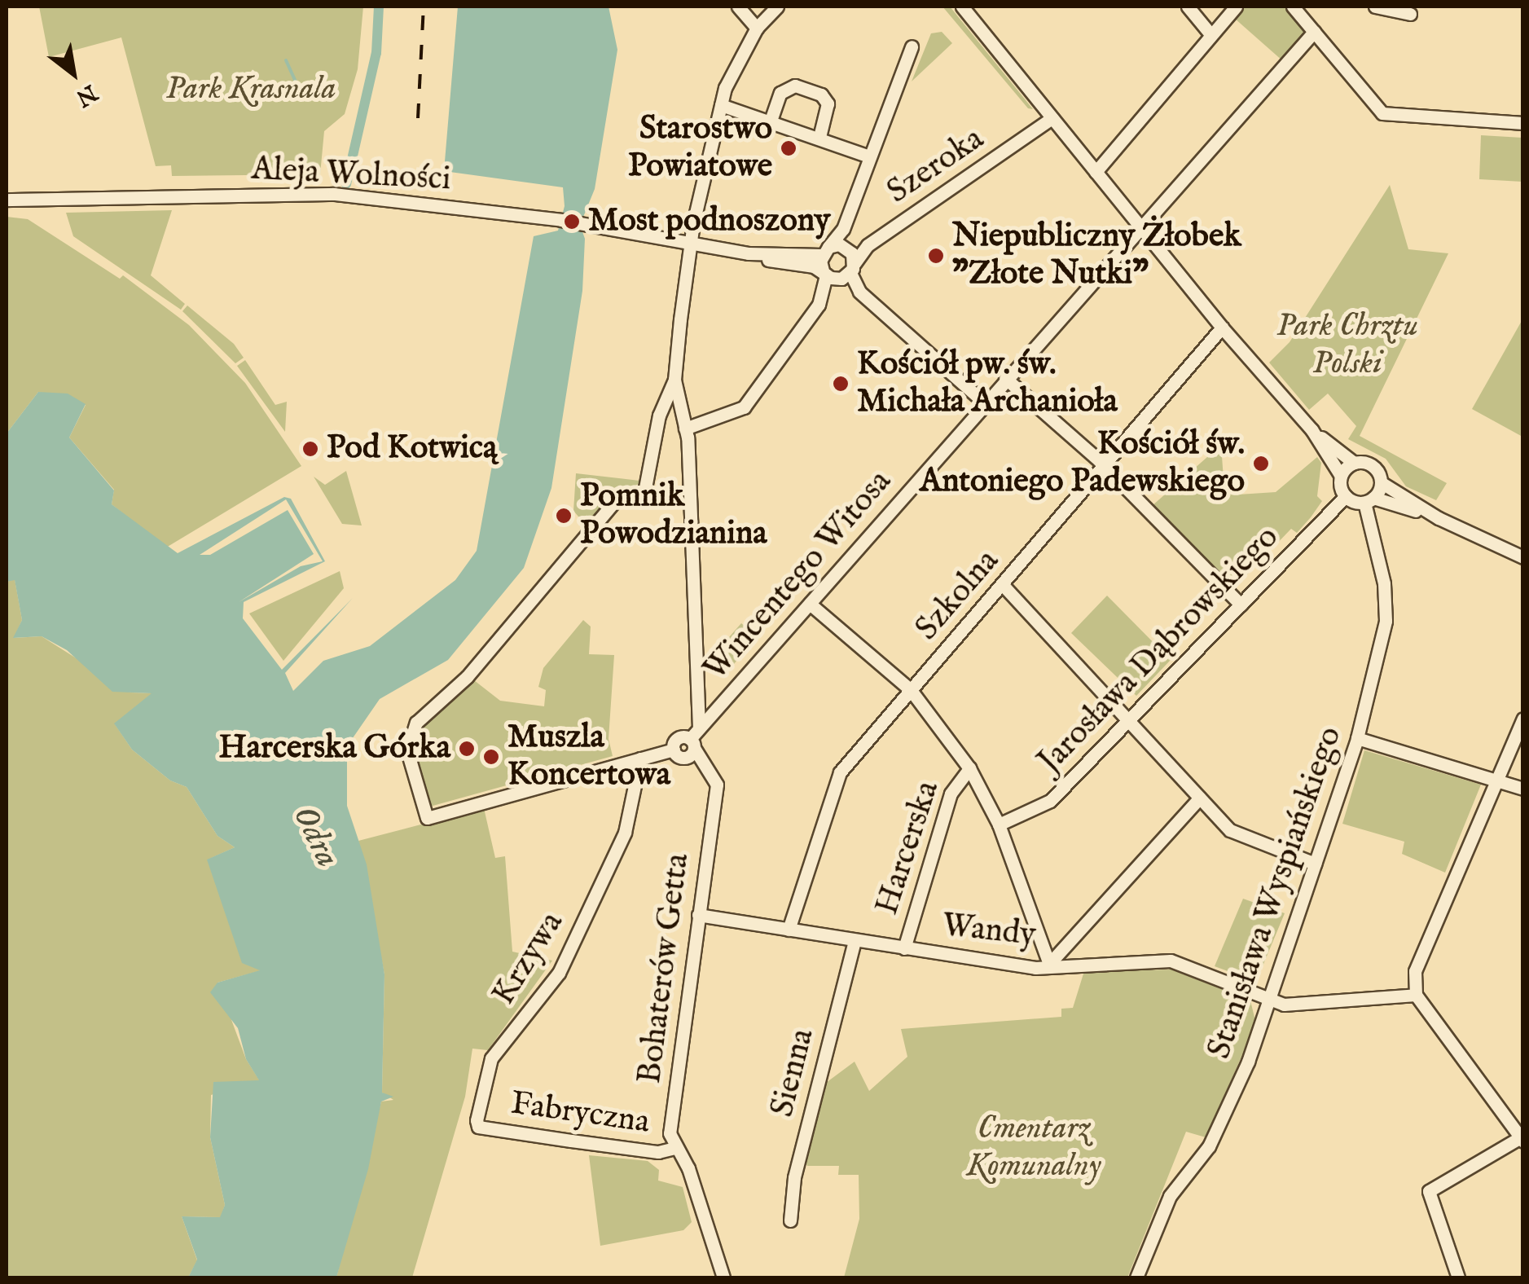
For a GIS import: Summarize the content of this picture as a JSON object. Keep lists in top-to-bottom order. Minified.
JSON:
{"streets":{"street":["Szeroka","Aleja Wolności","Wincentego Witosa","Szkolna","Jarosława Dąbrowskiego","Harcerska","Stanisława Wyspiańskiego","Wandy","Krzywa","Bohaterów Getta","Sienna","Fabryczna"]},"crossings":[["Wincentego Witosa","Bohaterów Getta"],["Szkolna","Wandy"],["Jarosława Dąbrowskiego","Stanisława Wyspiańskiego"],["Harcerska","Wandy"],["Stanisława Wyspiańskiego","Wandy"],["Wandy","Bohaterów Getta"],["Wandy","Sienna"],["Krzywa","Fabryczna"],["Bohaterów Getta","Fabryczna"]],"water":["Odra"],"parks":["Park Krasnala","Park Chrztu Polski","Cmentarz Komunalny"],"places":["Starostwo Powiatowe","Most podnoszony","Niepubliczny Żłobek \"Złote Nutki\"","Kościół pw. św. Michała Archanioła","Pod Kotwicą","Kościół św. Antoniego Padewskiego","Pomnik Powodzianina","Harcerska Górka","Muszla Koncertowa"],"north":"bottom right"}
